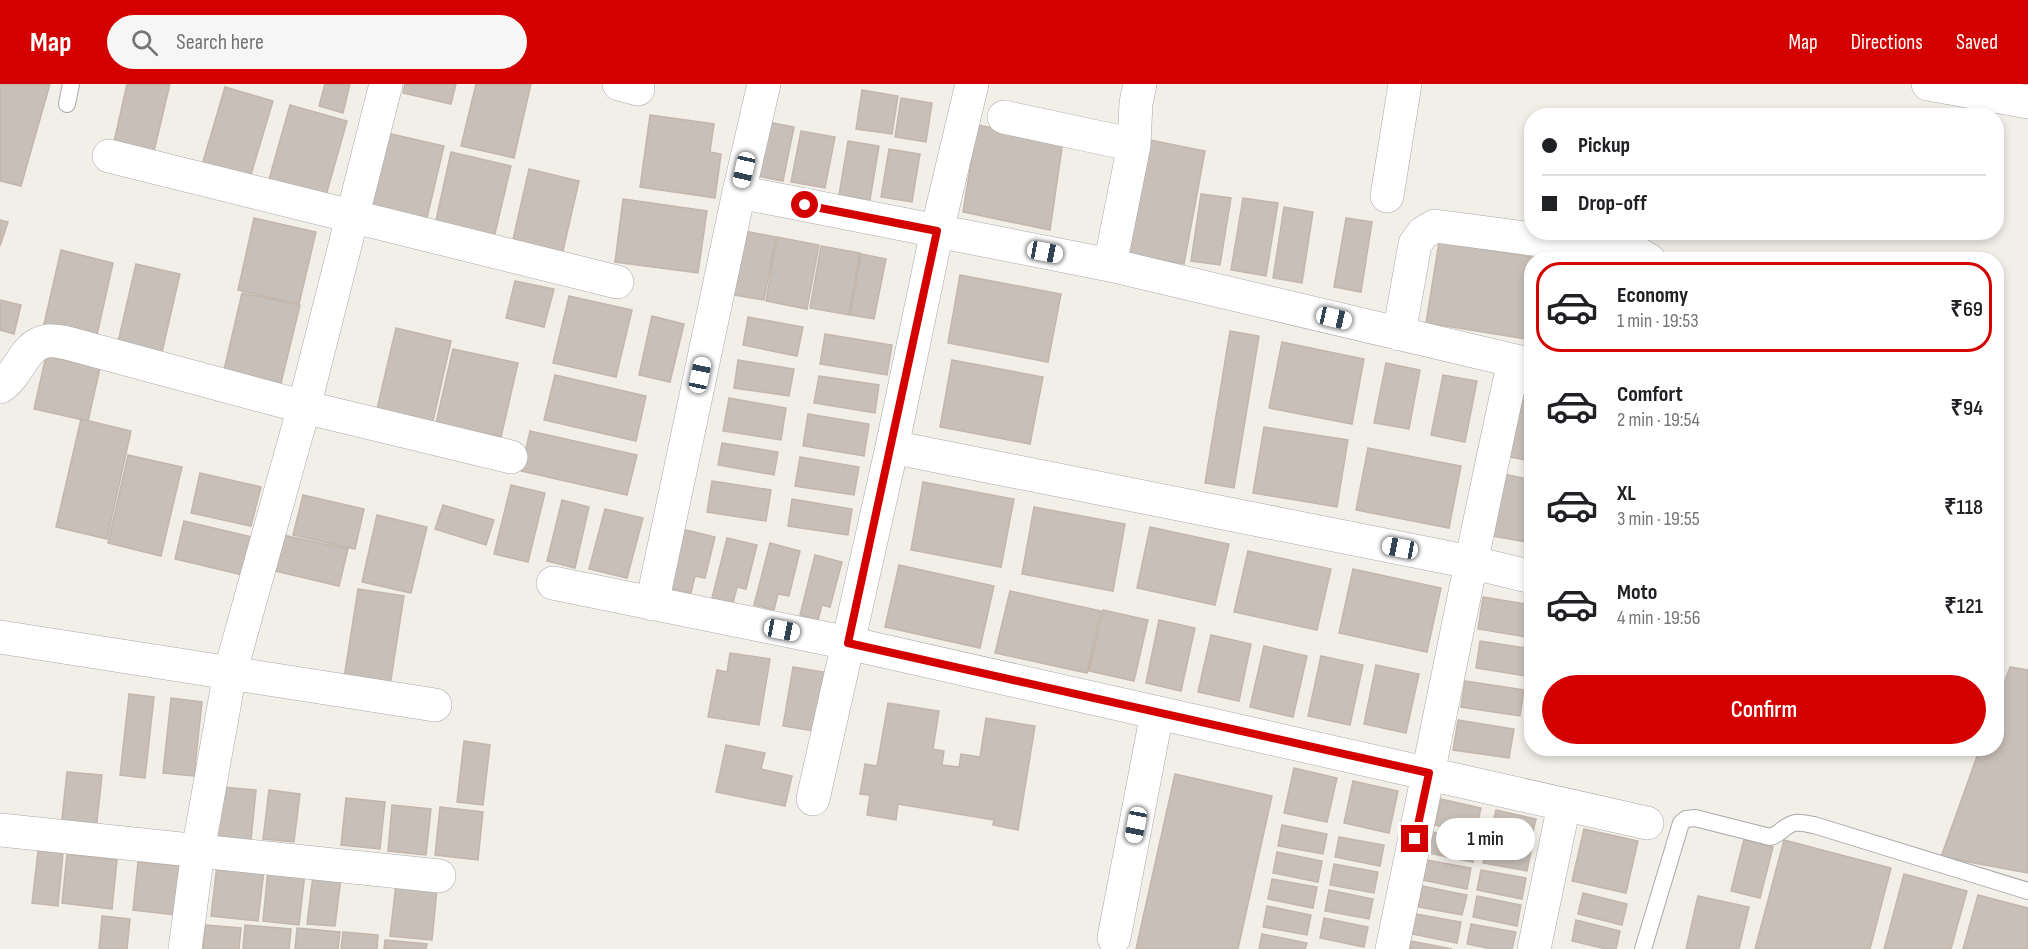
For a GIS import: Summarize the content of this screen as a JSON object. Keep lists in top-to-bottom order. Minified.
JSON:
{"page":{"header":"Map","search":"Search here","nav":["Map","Directions","Saved"],"banner":["Pickup","Drop-off"],"list":[{"name":"Economy","note":"1 min · 19:53","value":"₹69"},{"name":"Comfort","note":"2 min · 19:54","value":"₹94"},{"name":"XL","note":"3 min · 19:55","value":"₹118"},{"name":"Moto","note":"4 min · 19:56","value":"₹121"}],"buttons":"Confirm","bubble":"1 min"}}
